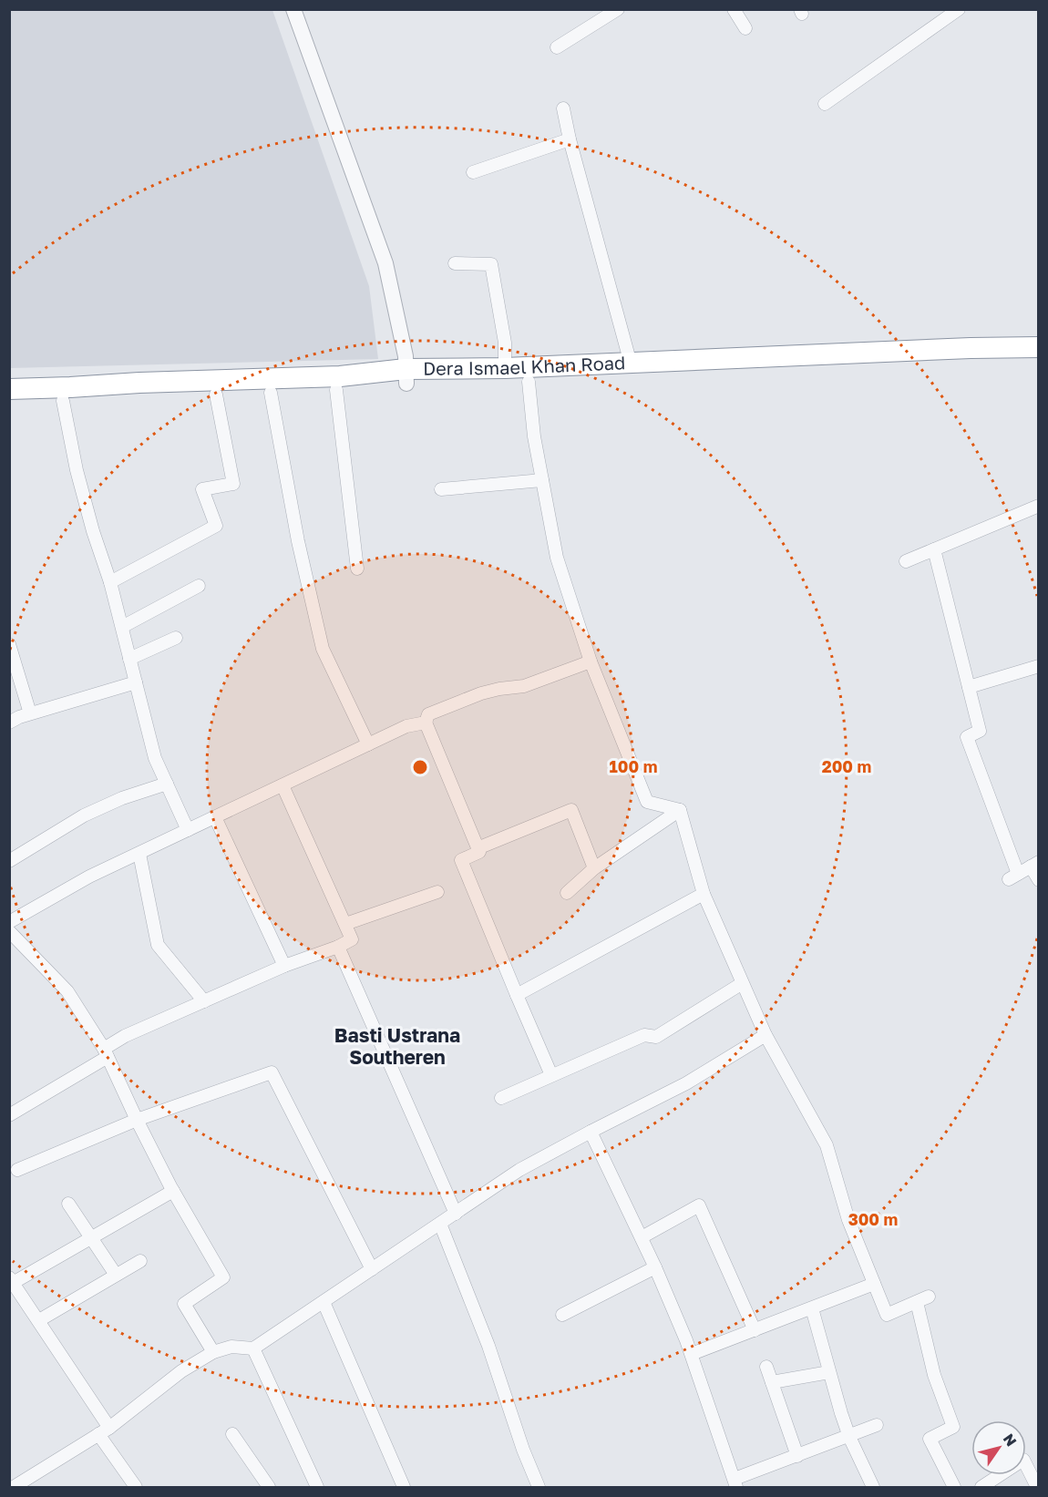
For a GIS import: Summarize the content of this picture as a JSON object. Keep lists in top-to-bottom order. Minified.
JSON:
{"streets":{"highway":["Dera Ismael Khan Road"]},"districts":["Basti Ustrana Southeren"],"north":"top right","rings":["100 m","200 m","300 m"]}
